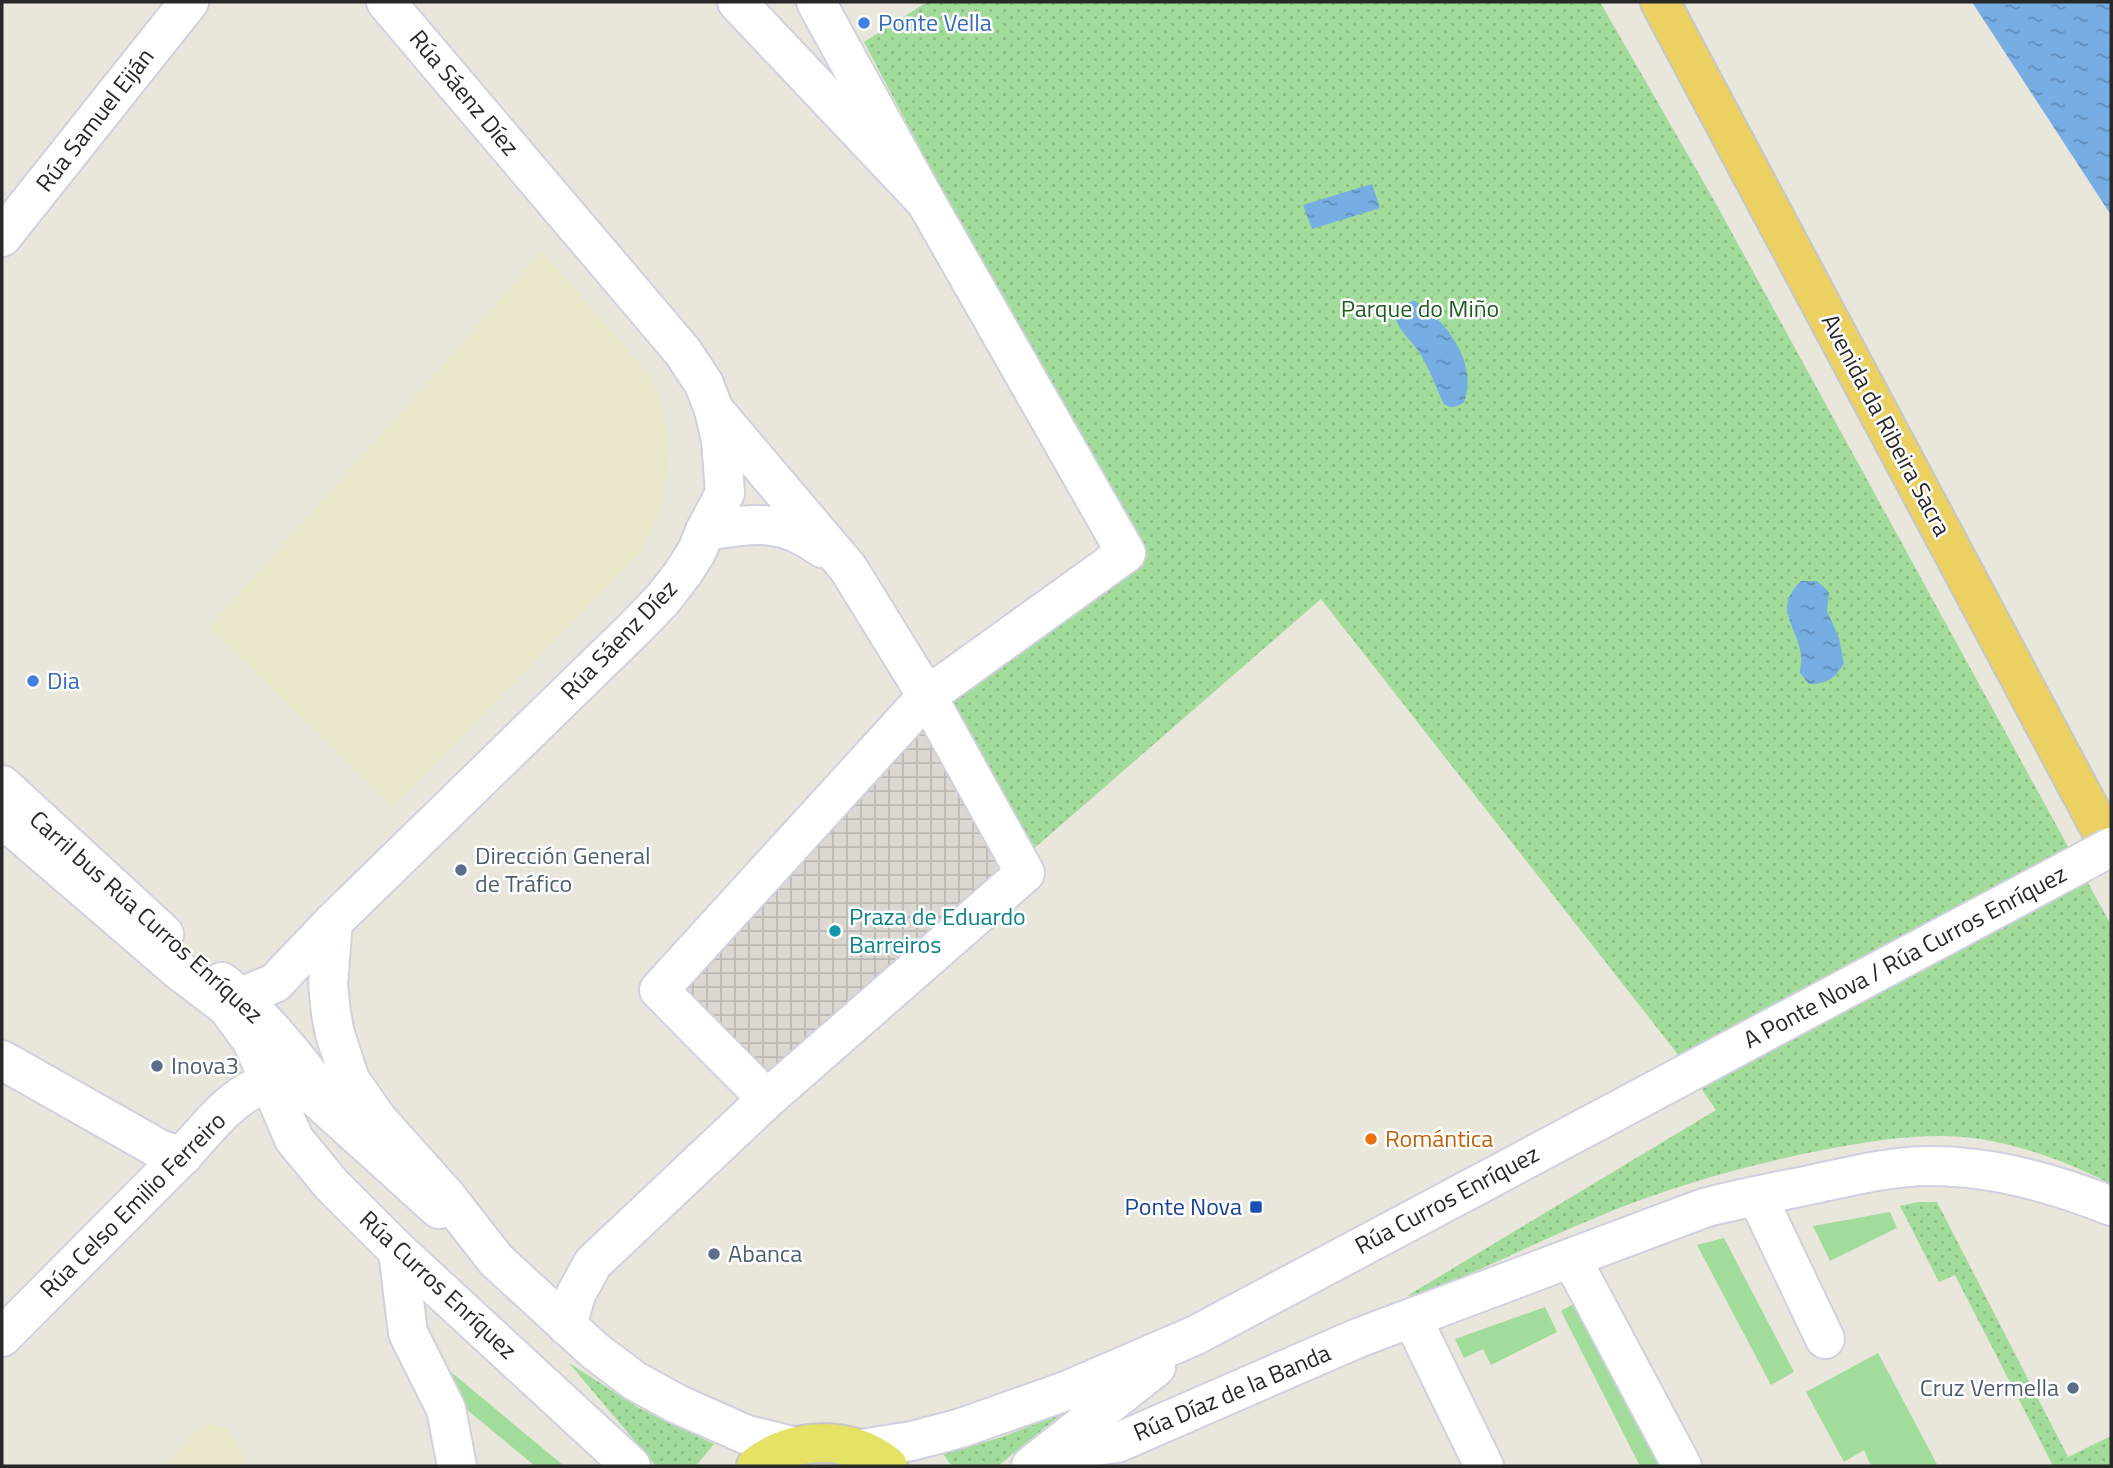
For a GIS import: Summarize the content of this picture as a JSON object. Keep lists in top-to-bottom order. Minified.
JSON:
{"streets":{"highway":["Avenida da Ribeira Sacra"],"street":["Rúa Sáenz Díez","Rúa Samuel Eiján","Carril bus Rúa Curros Enríquez","A Ponte Nova / Rúa Curros Enríquez","Rúa Curros Enríquez","Rúa Celso Emilio Ferreiro","Rúa Díaz de la Banda"]},"crossings":[["Rúa Sáenz Díez","Carril bus Rúa Curros Enríquez"],["Rúa Sáenz Díez","Rúa Curros Enríquez"],["Avenida da Ribeira Sacra","A Ponte Nova / Rúa Curros Enríquez"],["Carril bus Rúa Curros Enríquez","Rúa Curros Enríquez"],["A Ponte Nova / Rúa Curros Enríquez","Rúa Curros Enríquez"],["Rúa Curros Enríquez","Rúa Celso Emilio Ferreiro"],["Rúa Curros Enríquez","Rúa Díaz de la Banda"]],"parks":["Parque do Miño"],"places":{"other":["Ponte Vella","Dia","Dirección General de Tráfico","Praza de Eduardo Barreiros","Inova3","Romántica","Abanca","Cruz Vermella"],"transit":["Ponte Nova"]}}
